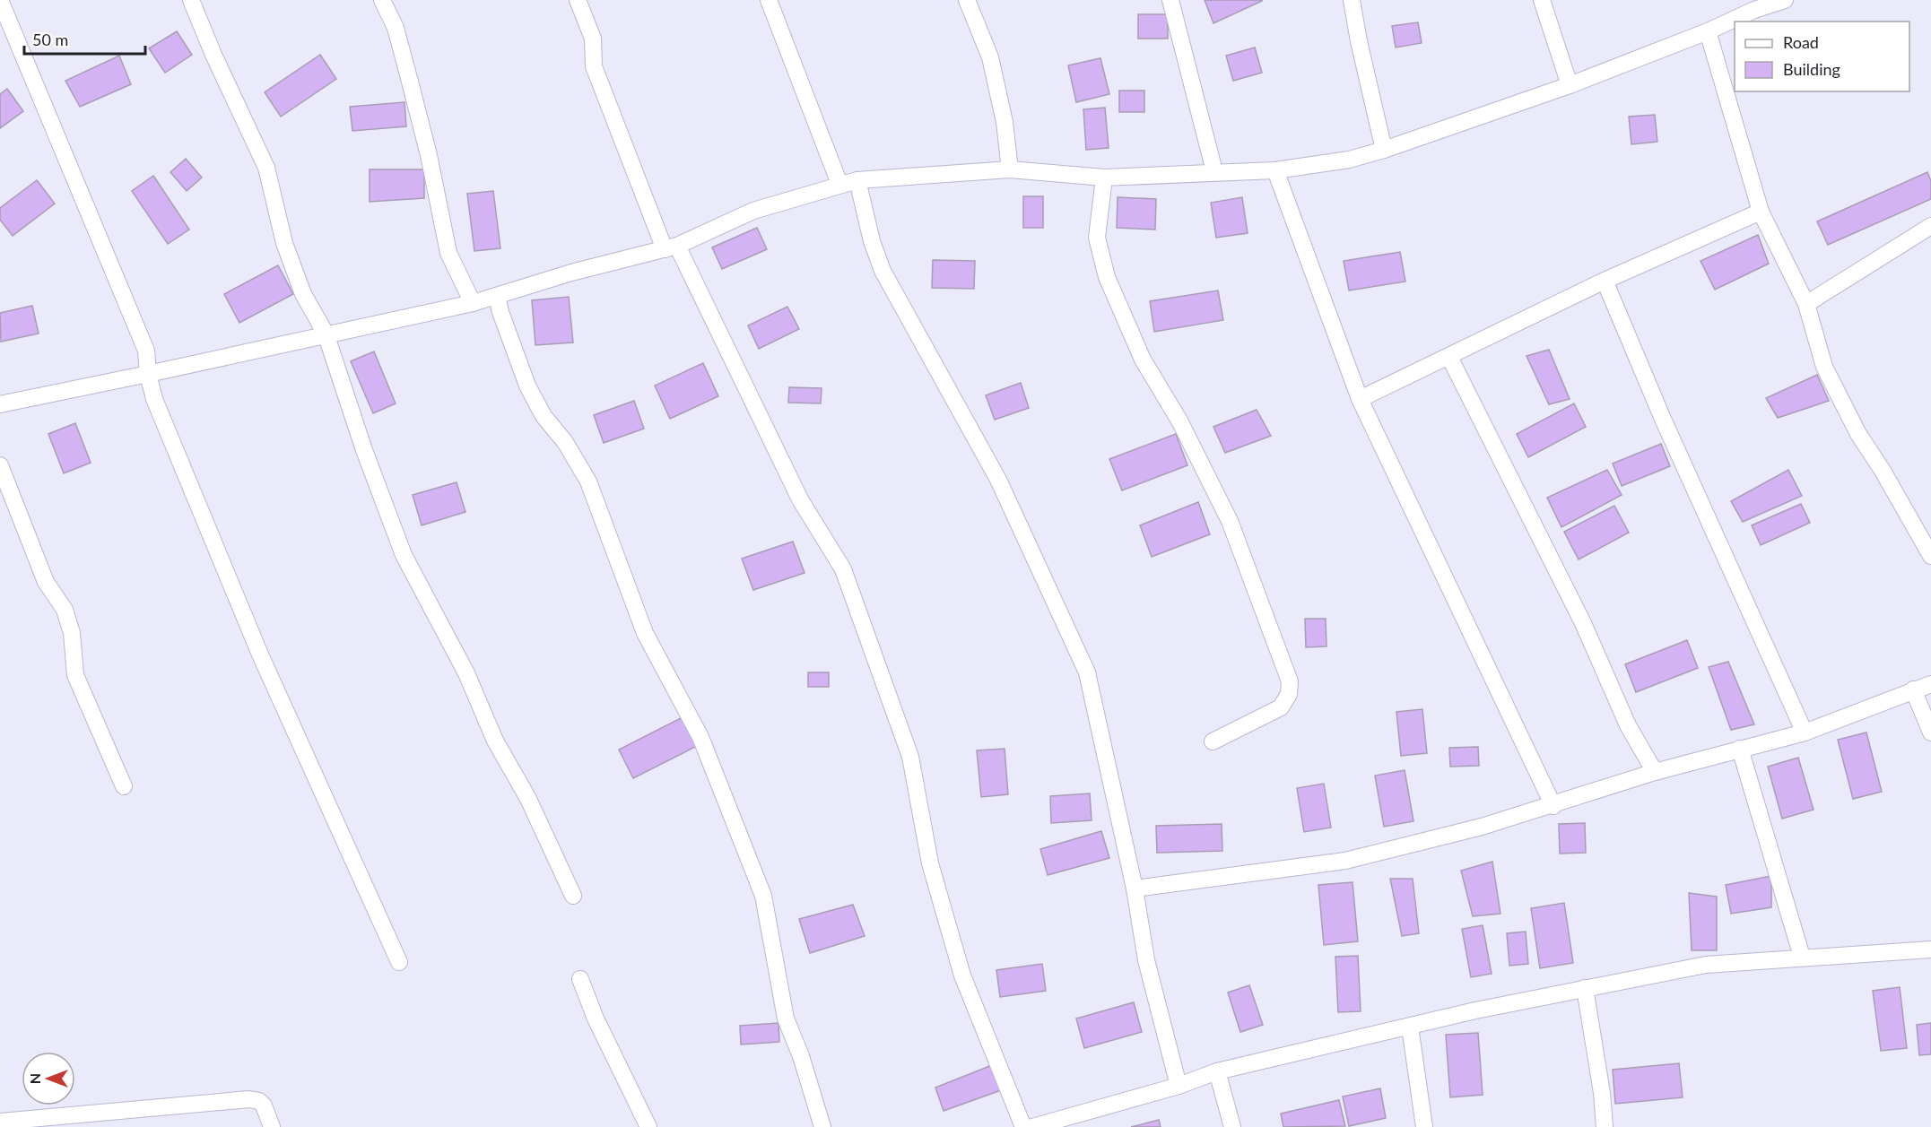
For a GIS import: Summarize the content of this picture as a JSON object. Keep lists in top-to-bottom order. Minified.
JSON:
{"legend":["Road","Building"],"scale_bar":"50 m","north":"left"}
